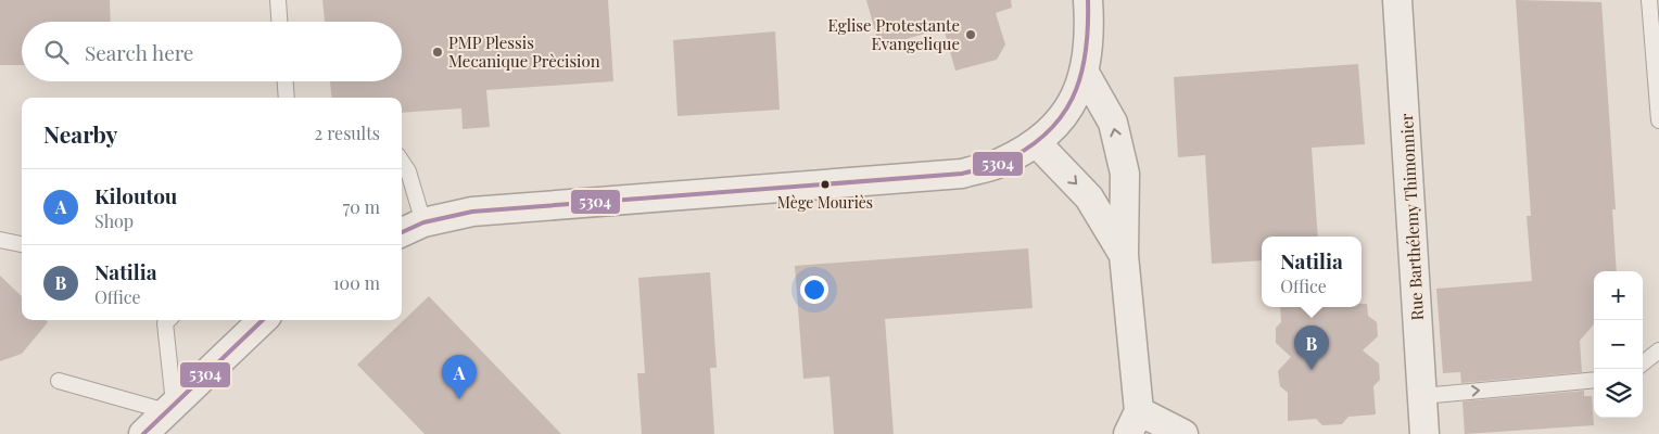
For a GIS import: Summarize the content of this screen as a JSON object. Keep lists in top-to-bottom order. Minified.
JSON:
{"streets":{"street":["Rue Barthélemy Thimonnier"]},"places":["Eglise Protestante Evangelique","PMP Plessis Mecanique Prècision","Mège Mouriès"],"lines":["transit line 5304"],"page":{"search":"Search here","heading":["Nearby","2 results"],"list":[{"mark":"A","name":"Kiloutou","note":"Shop","value":"70 m"},{"mark":"B","name":"Natilia","note":"Office","value":"100 m"}],"popup":["Natilia","Office"],"map_buttons":["+","−"],"pins":["B","A"]}}
